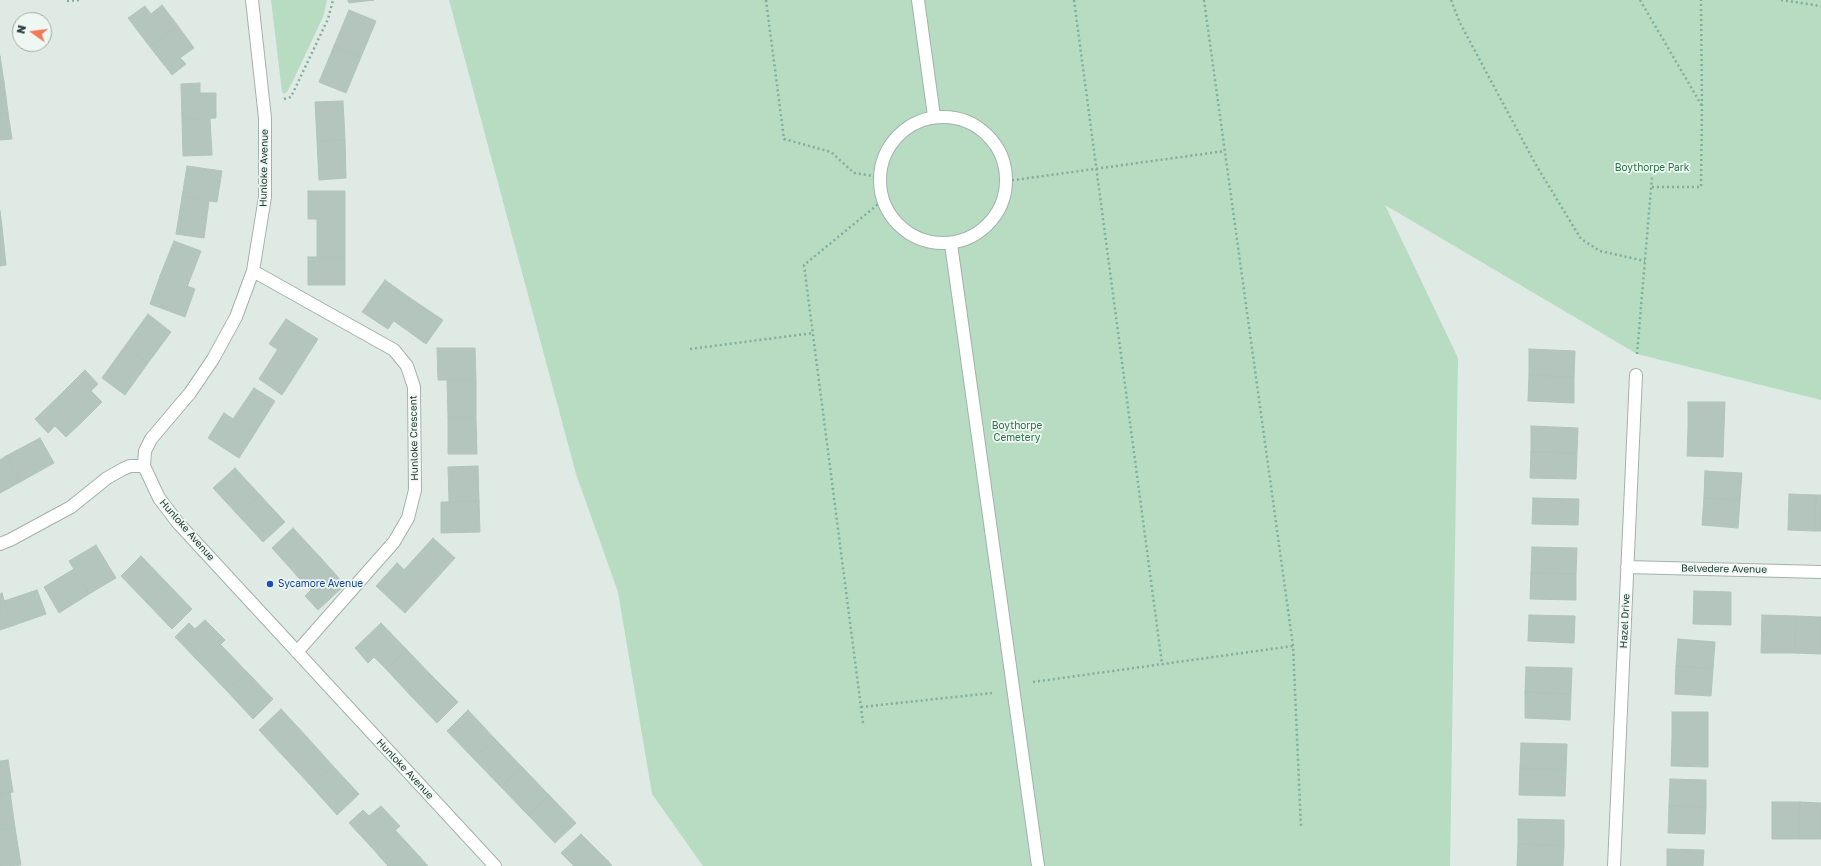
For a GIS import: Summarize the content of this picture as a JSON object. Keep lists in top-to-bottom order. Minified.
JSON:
{"streets":{"street":["Hunloke Avenue","Hunloke Crescent","Belvedere Avenue","Hazel Drive"]},"crossings":[["Hunloke Avenue","Hunloke Crescent"],["Belvedere Avenue","Hazel Drive"]],"parks":["Boythorpe Park","Boythorpe Cemetery"],"places":["Sycamore Avenue"],"north":"left"}
